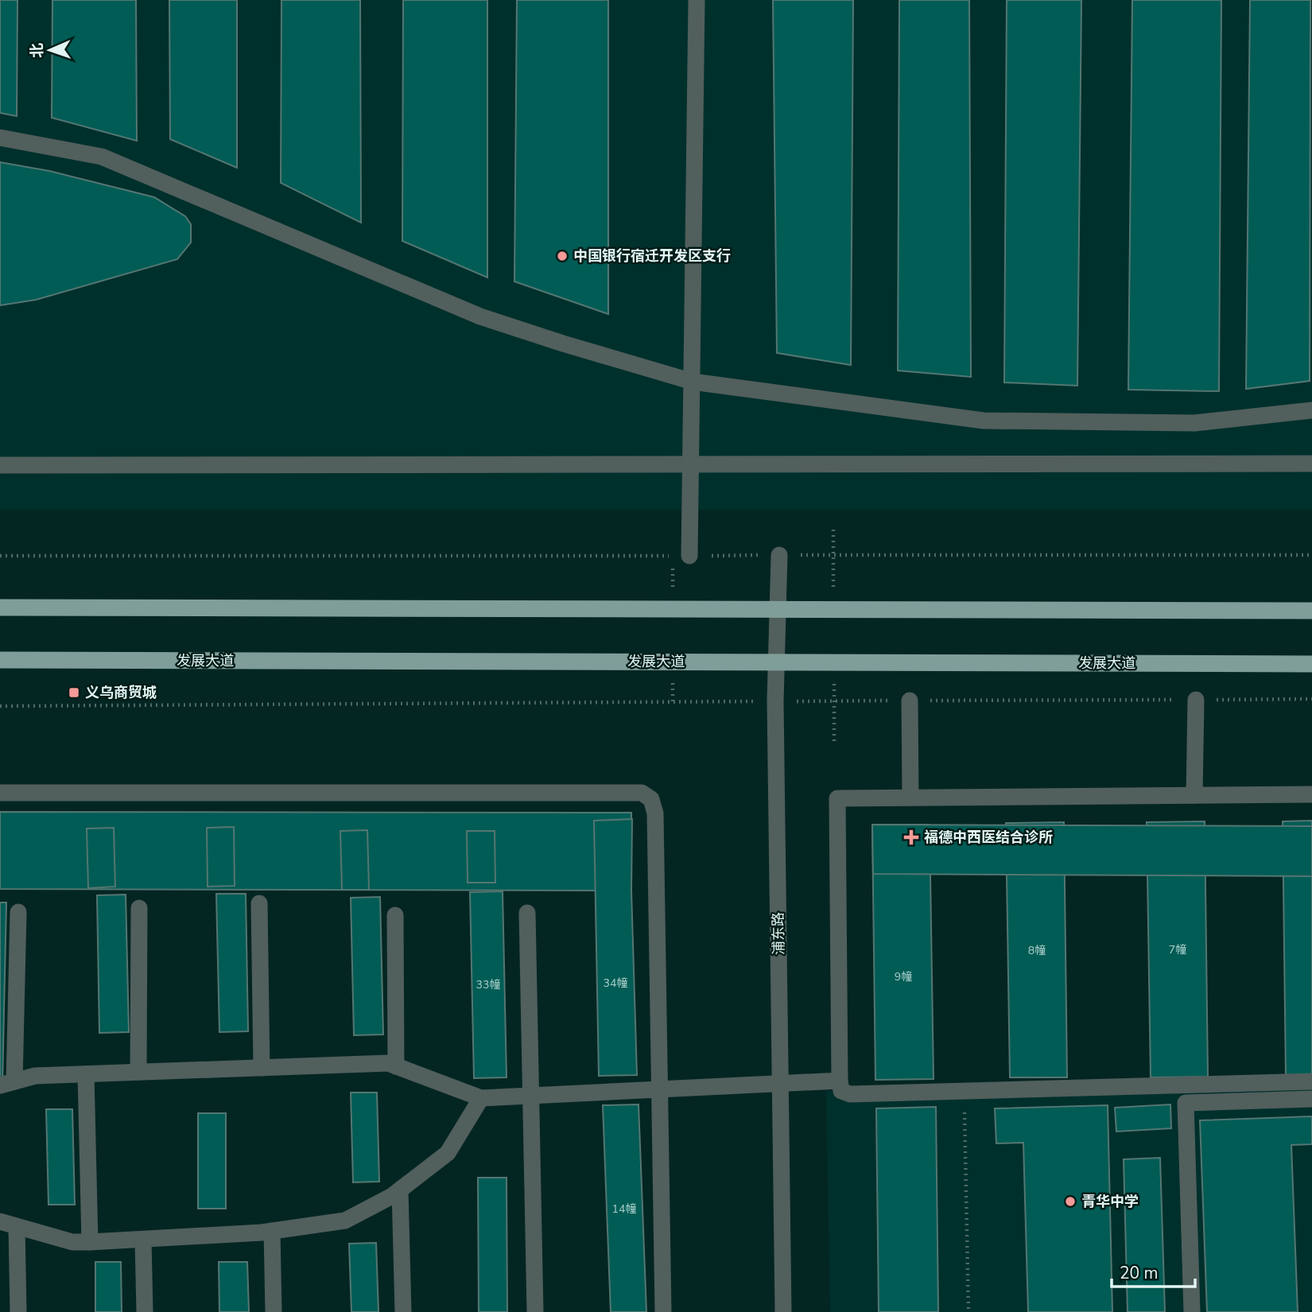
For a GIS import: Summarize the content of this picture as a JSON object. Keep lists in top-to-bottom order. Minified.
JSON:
{"streets":{"main road":["发展大道"],"street":["浦东路"]},"crossings":[["发展大道","浦东路"]],"places":{"other":["中国银行宿迁开发区支行","青华中学"],"transit":["义乌商贸城"],"health":["福德中西医结合诊所"]},"house_numbers":["7幢","8幢","9幢","34幢","33幢","14幢"],"scale_bar":"20 m","north":"left"}
